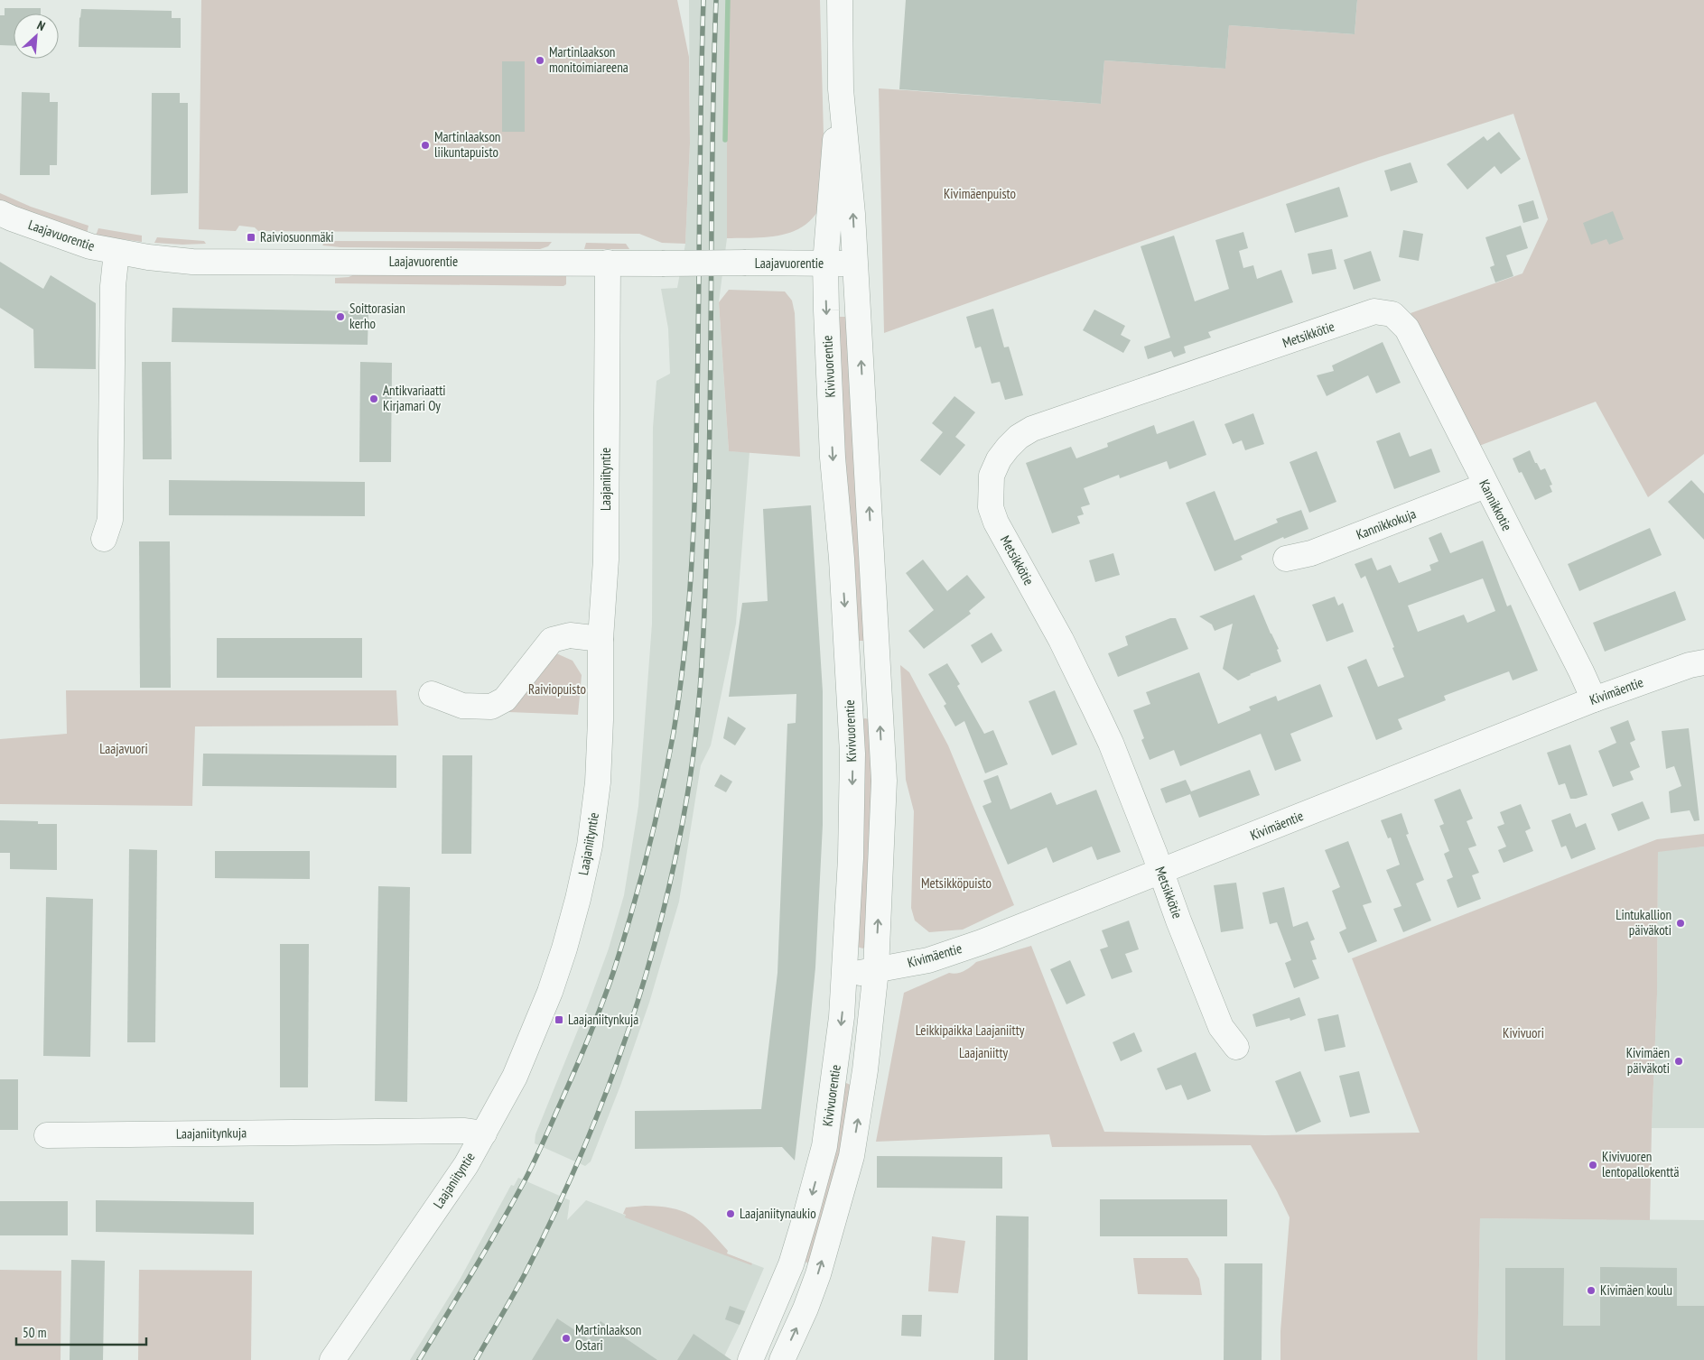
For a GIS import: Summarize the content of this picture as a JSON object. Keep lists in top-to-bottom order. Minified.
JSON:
{"streets":{"street":["Laajavuorentie","Metsikkötie","Kivivuorentie","Laajaniityntie","Kannikkotie","Kannikkokuja","Kivimäentie","Laajaniitynkuja"]},"crossings":[["Laajavuorentie","Kivivuorentie"],["Laajavuorentie","Laajaniityntie"],["Metsikkötie","Kannikkotie"],["Metsikkötie","Kivimäentie"],["Kivivuorentie","Kivimäentie"],["Laajaniityntie","Laajaniitynkuja"],["Kannikkotie","Kannikkokuja"],["Kannikkotie","Kivimäentie"]],"parks":["Kivimäenpuisto","Raiviopuisto","Laajavuori","Metsikköpuisto","Leikkipaikka Laajaniitty","Kivivuori","Laajaniitty"],"places":{"other":["Martinlaakson monitoimiareena","Martinlaakson liikuntapuisto","Soittorasian kerho","Antikvariaatti Kirjamari Oy","Lintukallion päiväkoti","Kivimäen päiväkoti","Kivivuoren lentopallokenttä","Laajaniitynaukio","Kivimäen koulu","Martinlaakson Ostari"],"transit":["Raiviosuonmäki","Laajaniitynkuja"]},"scale_bar":"50 m","north":"top right"}
